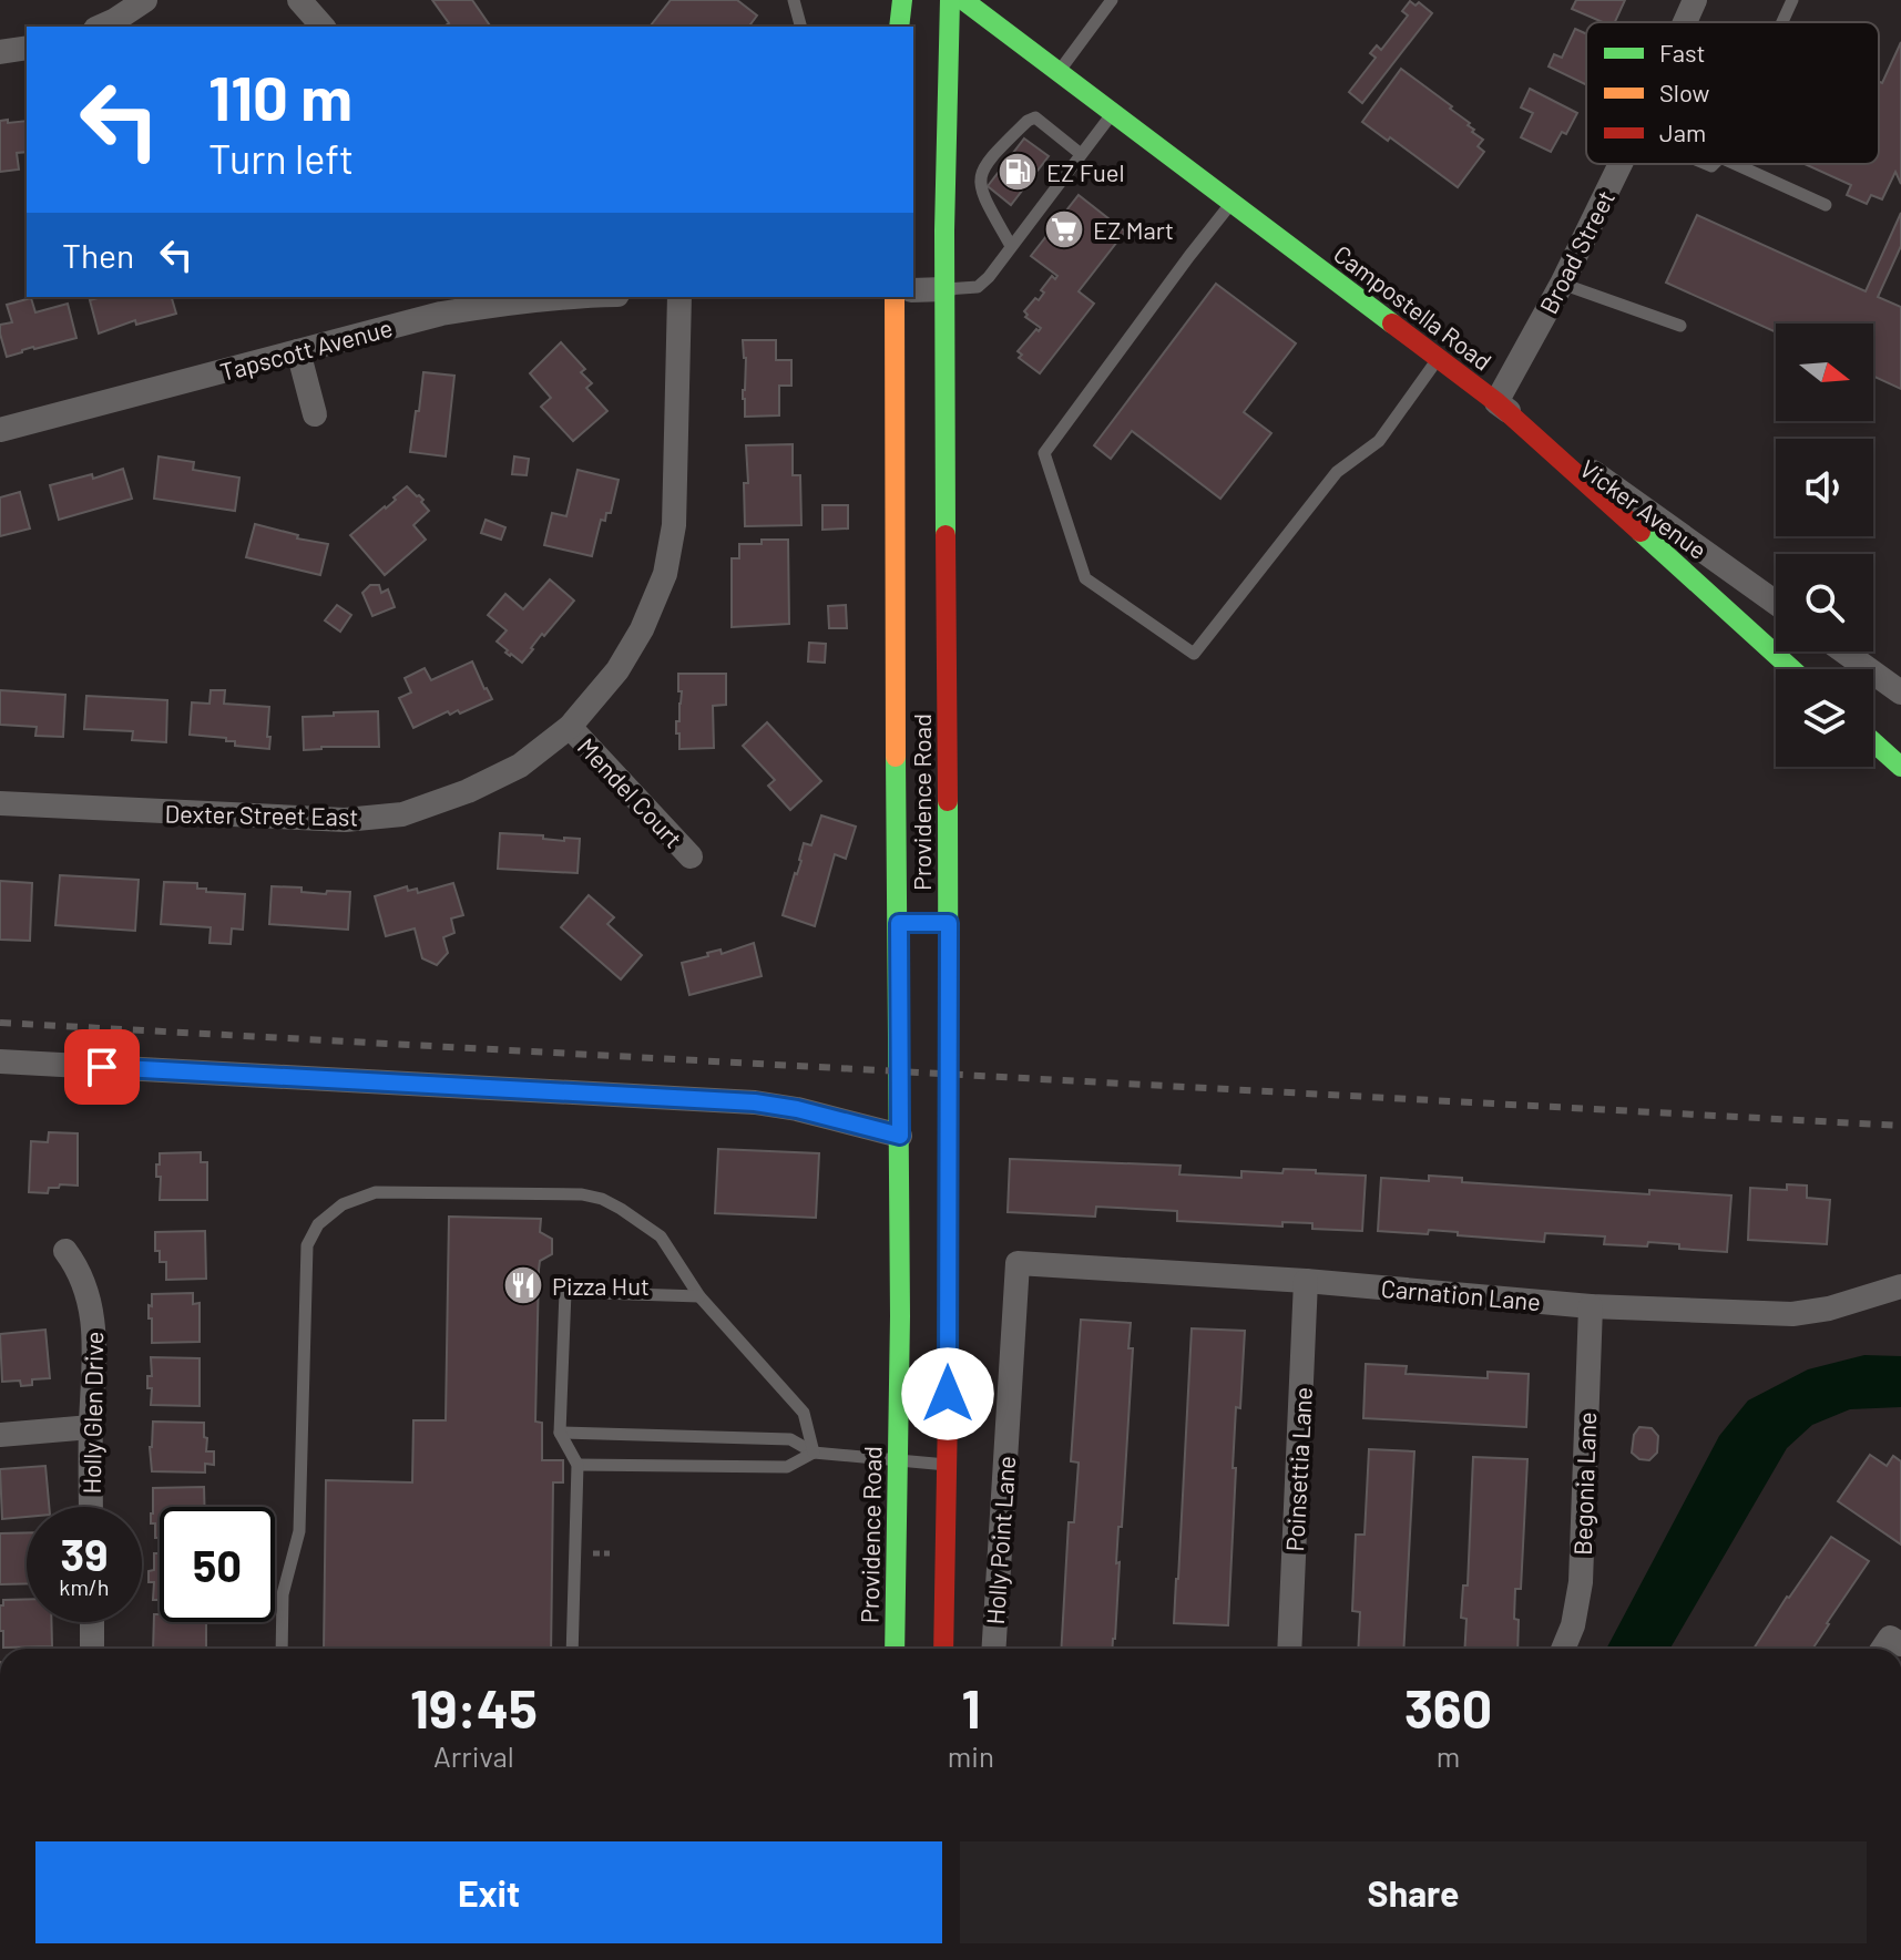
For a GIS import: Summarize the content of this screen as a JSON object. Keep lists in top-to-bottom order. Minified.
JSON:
{"streets":{"main road":["Campostella Road","Providence Road"],"street":["Broad Street","Tapscott Avenue","Vicker Avenue","Mendel Court","Dexter Street East","Carnation Lane","Holly Glen Drive","Poinsettia Lane","Begonia Lane","Holly Point Lane"]},"crossings":[["Broad Street","Campostella Road"],["Broad Street","Vicker Avenue"],["Campostella Road","Vicker Avenue"],["Mendel Court","Dexter Street East"],["Carnation Lane","Poinsettia Lane"],["Carnation Lane","Begonia Lane"],["Carnation Lane","Holly Point Lane"]],"places":{"fuel station":["EZ Fuel"],"supermarket":["EZ Mart"],"restaurant":["Pizza Hut"]},"legend":["Fast","Slow","Jam"],"north":"right","page":{"turn":["110 m","Turn left"],"then":"Then","speed":"39 km/h","limit":"50","eta":["19:45","Arrival","1","min","360","m"],"buttons":["Exit","Share"]}}
